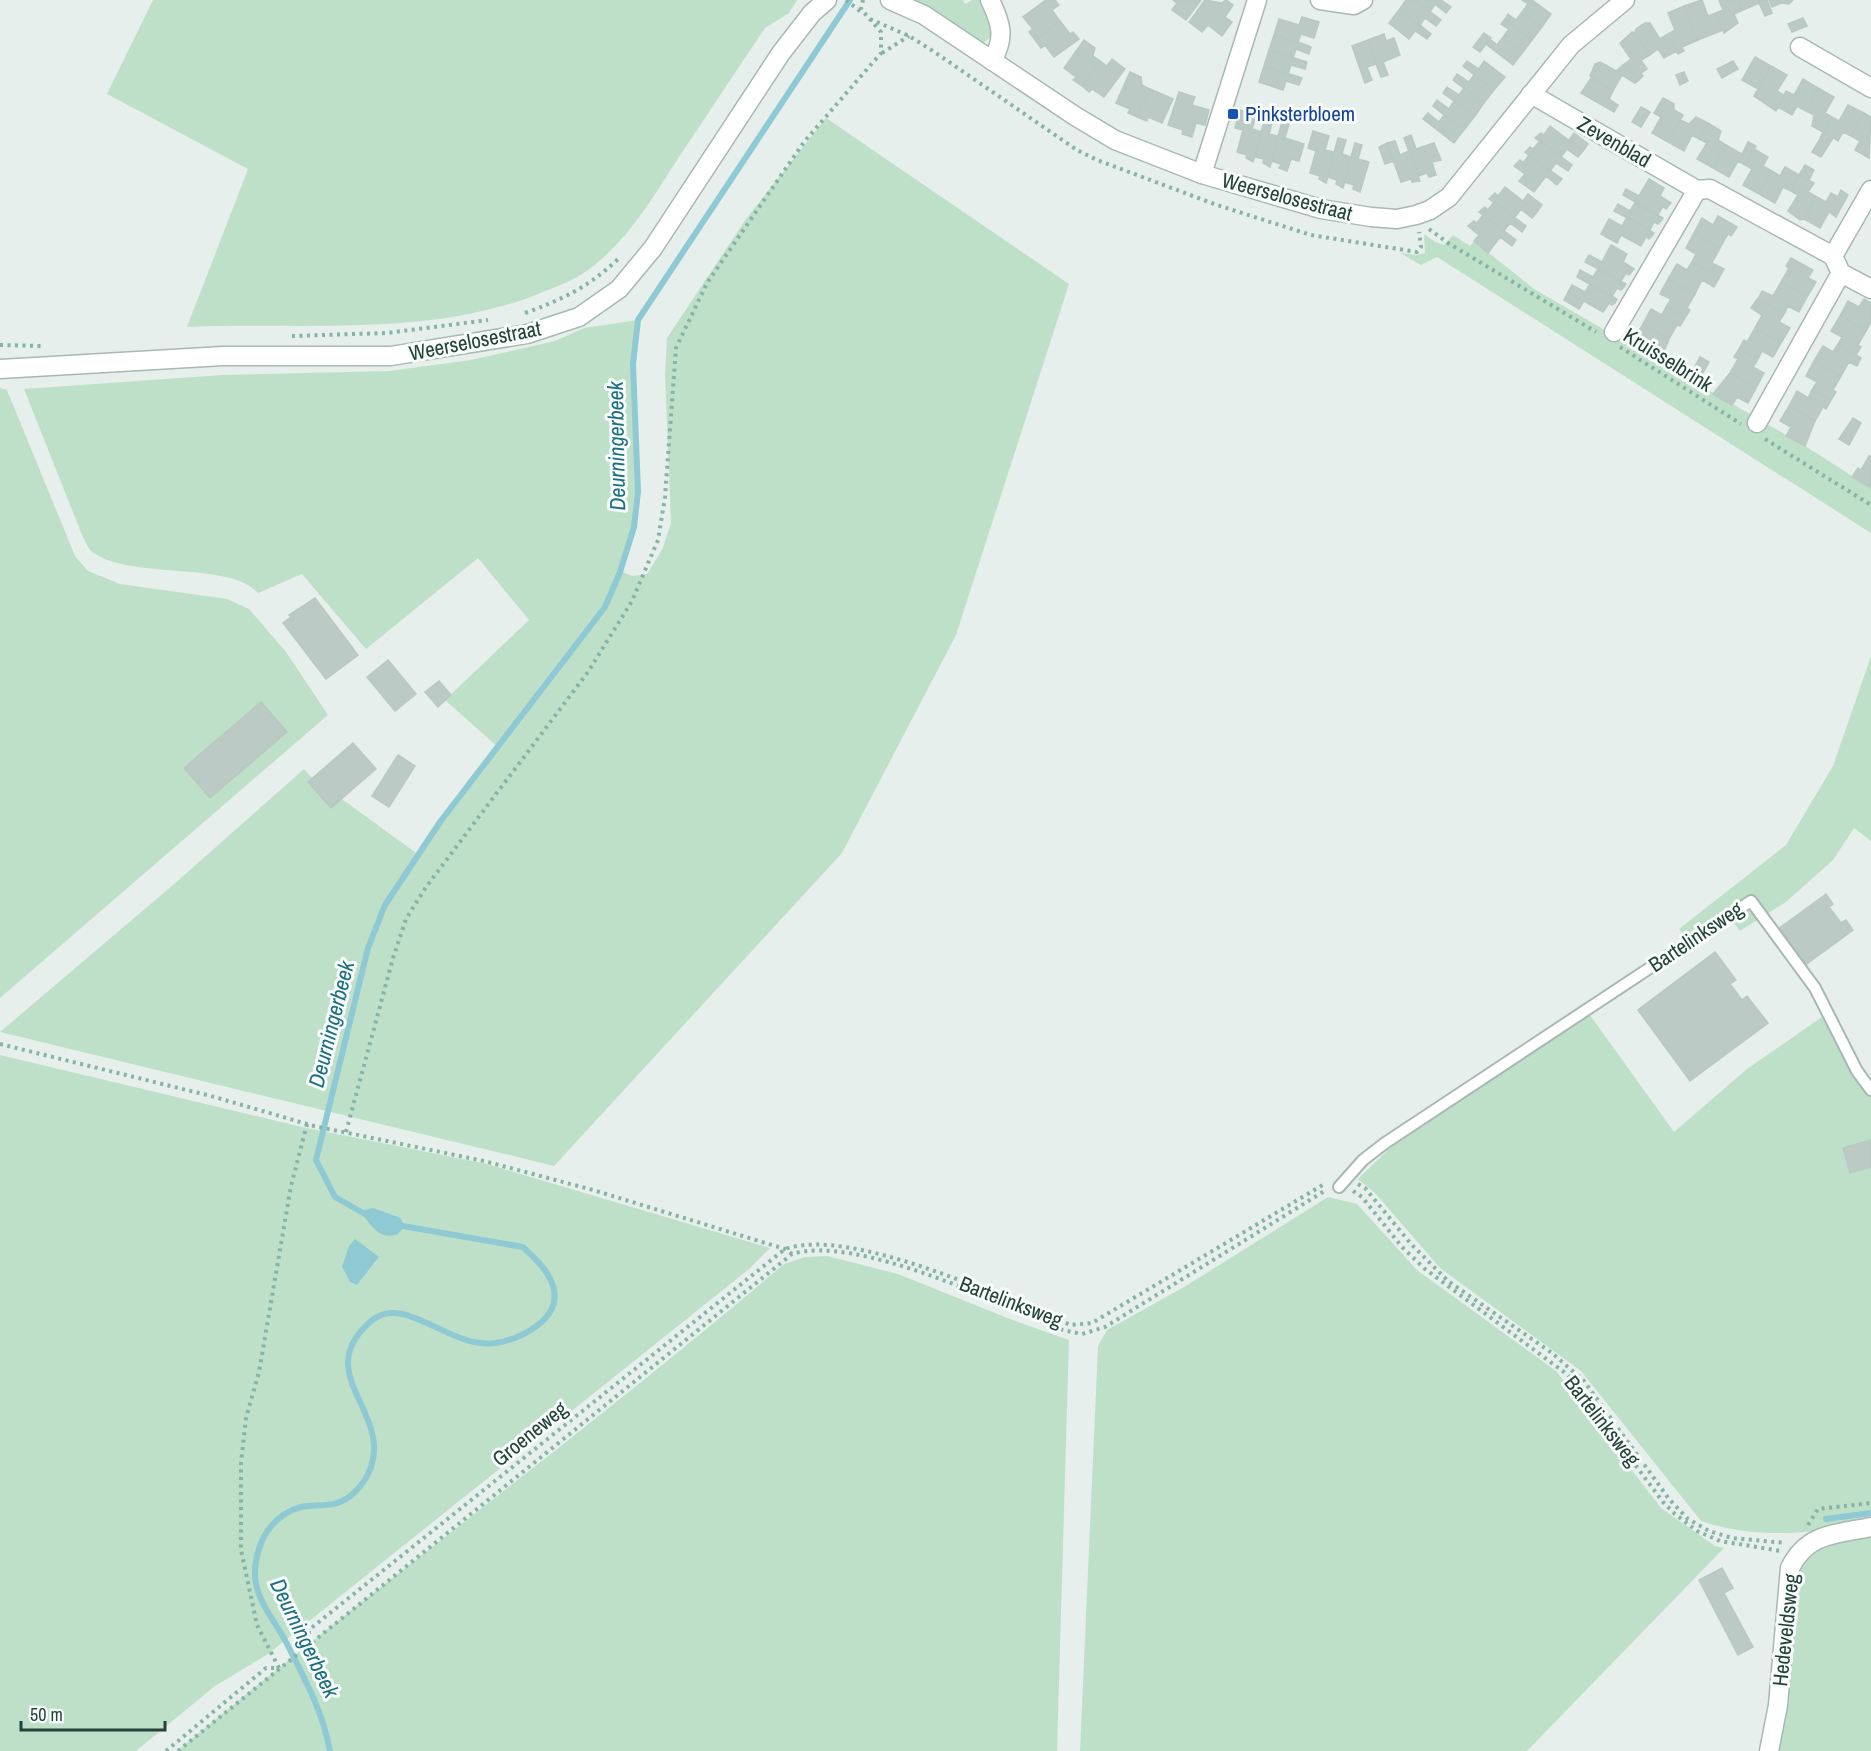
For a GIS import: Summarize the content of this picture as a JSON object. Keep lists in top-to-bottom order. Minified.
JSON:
{"streets":{"street":["Zevenblad","Weerselosestraat","Hedeveldsweg"],"lane":["Bartelinksweg"],"path":["Kruisselbrink","Groeneweg"]},"crossings":[["Zevenblad","Weerselosestraat"],["Bartelinksweg","Groeneweg"],["Bartelinksweg","Hedeveldsweg"]],"water":["Deurningerbeek"],"places":{"transit":["Pinksterbloem"]},"scale_bar":"50 m"}
